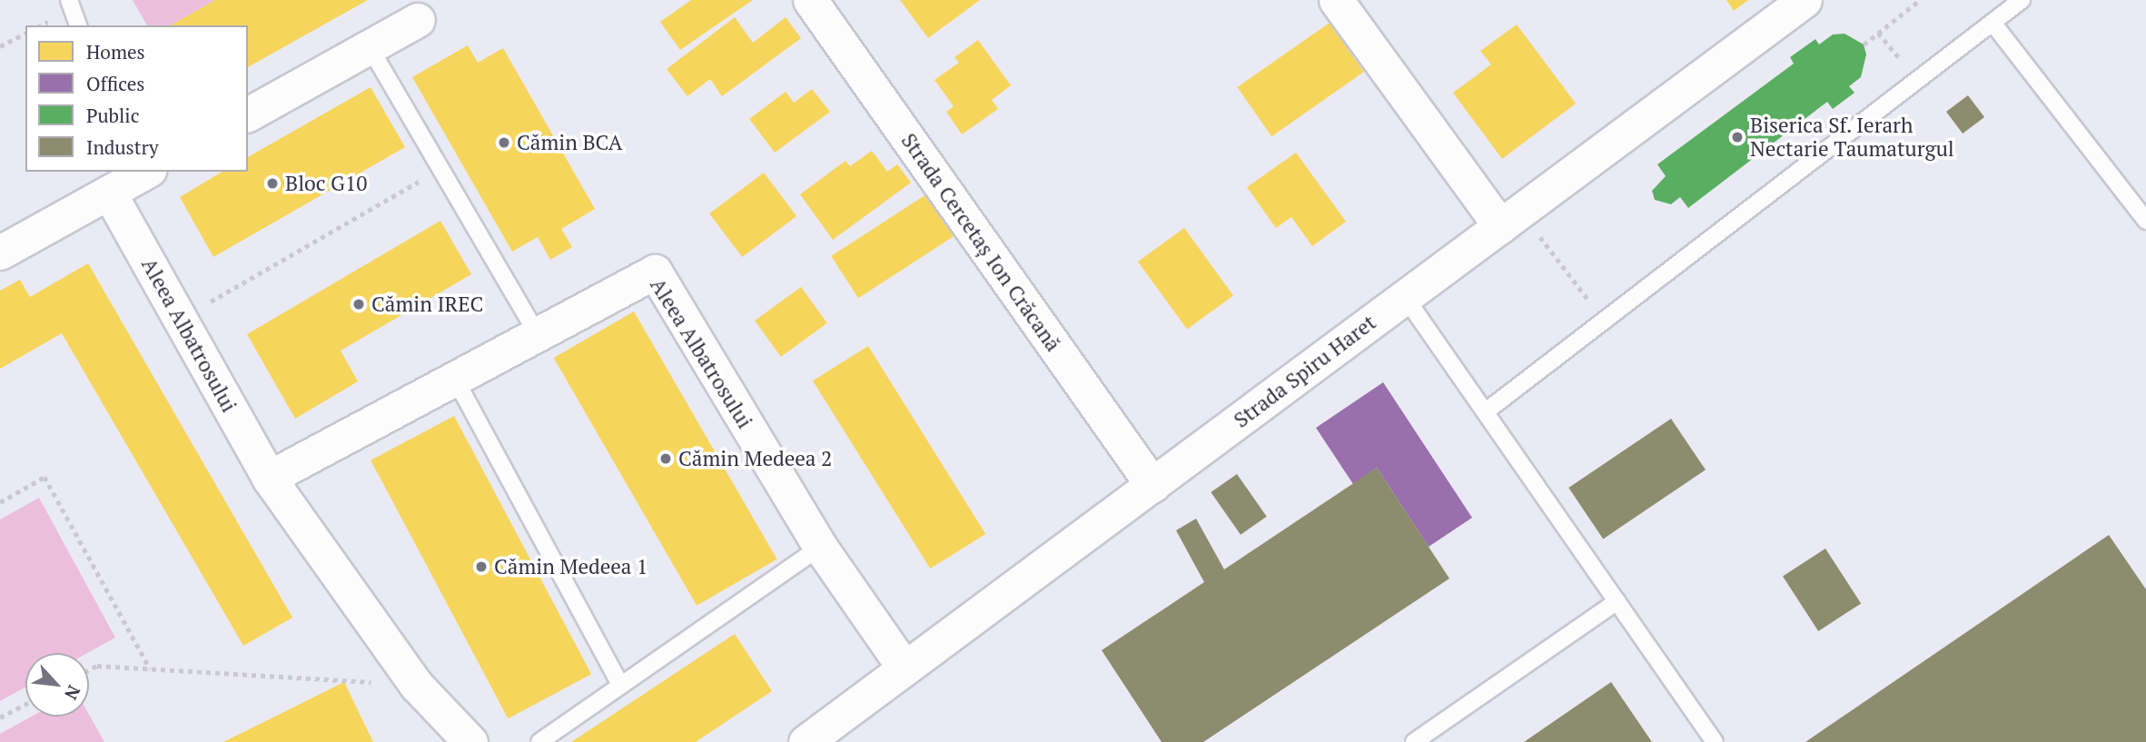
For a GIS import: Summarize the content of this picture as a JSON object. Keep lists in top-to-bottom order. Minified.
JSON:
{"streets":{"street":["Strada Cercetaș Ion Crăcană","Aleea Albatrosului","Strada Spiru Haret"]},"crossings":[["Strada Cercetaș Ion Crăcană","Strada Spiru Haret"],["Aleea Albatrosului","Strada Spiru Haret"]],"places":["Biserica Sf. Ierarh Nectarie Taumaturgul","Cămin BCA","Bloc G10","Cămin IREC","Cămin Medeea 2","Cămin Medeea 1"],"legend":["Homes","Offices","Public","Industry"],"north":"bottom right"}
